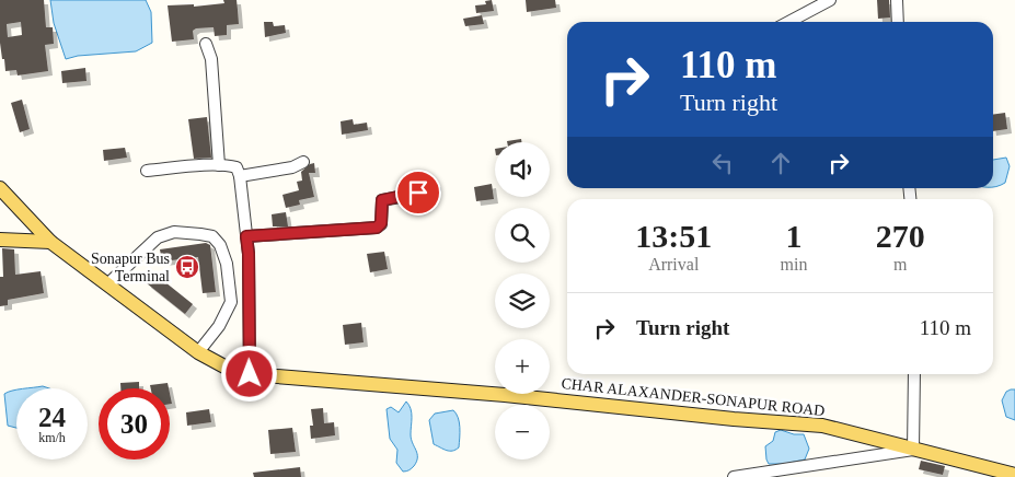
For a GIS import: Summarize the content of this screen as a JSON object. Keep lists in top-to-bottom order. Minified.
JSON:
{"streets":{"main road":["CHAR ALAXANDER-SONAPUR ROAD"]},"places":{"bus stop":["Sonapur Bus Terminal"]},"page":{"turn":["110 m","Turn right"],"map_buttons":["+","−"],"eta":["13:51","Arrival","1","min","270","m"],"list":[{"name":"Turn right","value":"110 m"}],"speed":"24 km/h","limit":"30"}}
